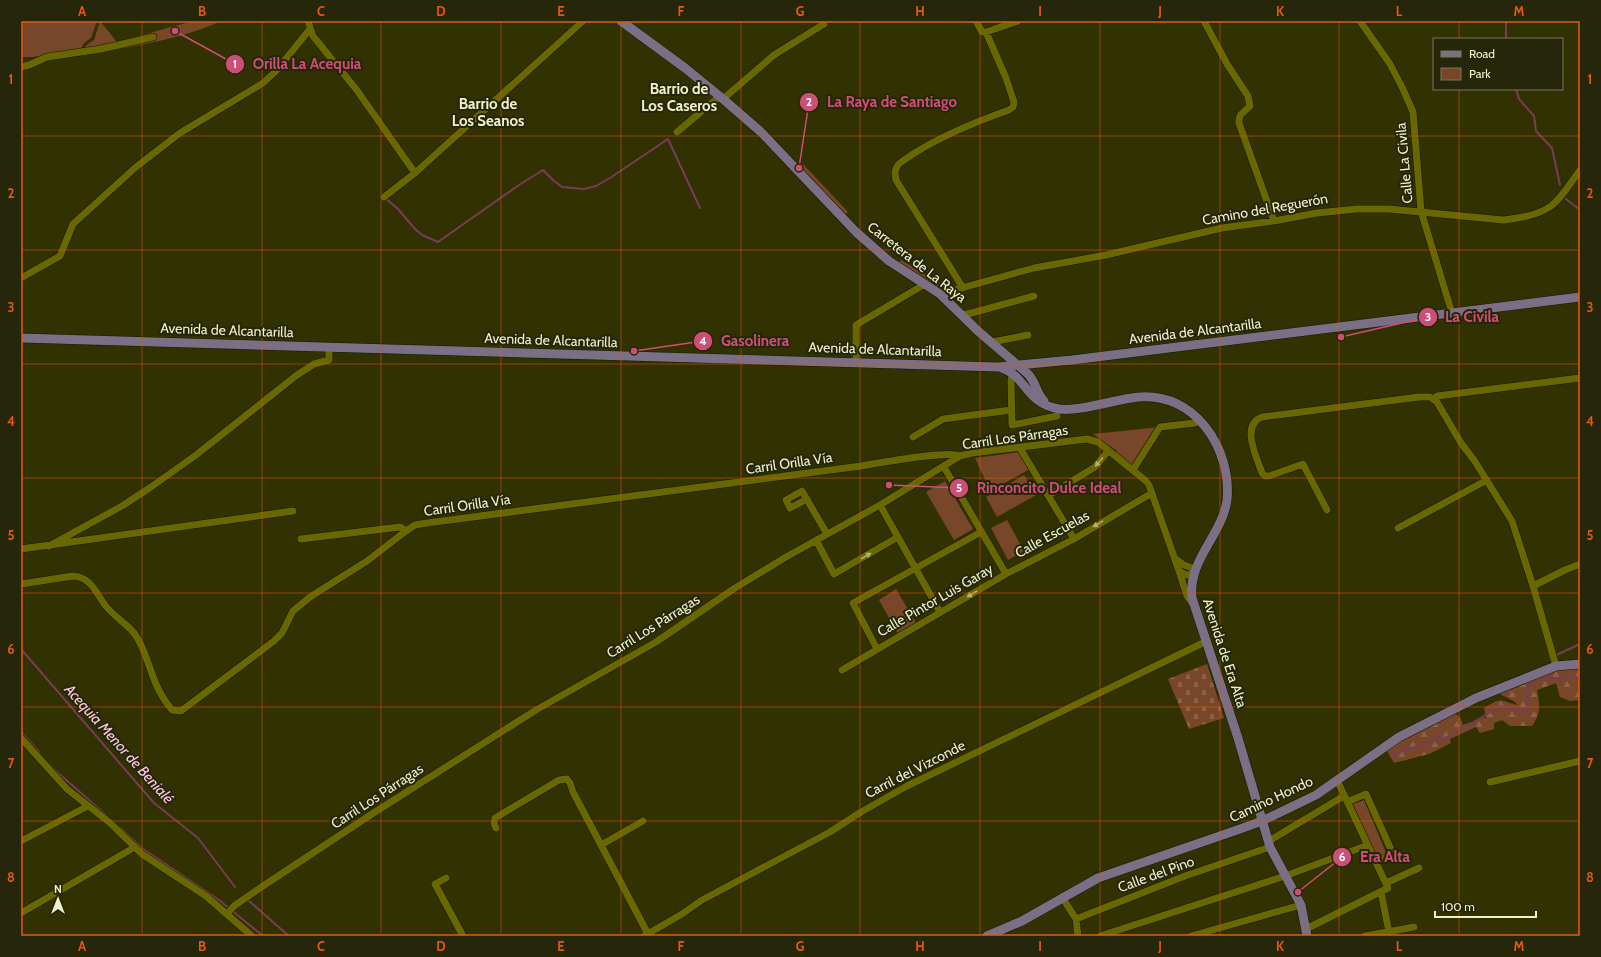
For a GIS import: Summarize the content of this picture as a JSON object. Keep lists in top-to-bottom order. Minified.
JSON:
{"streets":{"main road":["Carretera de La Raya","Avenida de Alcantarilla","Avenida de Era Alta","Camino Hondo"],"street":["Calle La Civila","Camino del Reguerón","Carril Los Párragas","Carril Orilla Vía","Calle Escuelas","Calle Pintor Luis Garay","Carril del Vizconde","Calle del Pino"]},"crossings":[["Calle La Civila","Camino del Reguerón"],["Calle La Civila","Avenida de Alcantarilla"],["Camino del Reguerón","Carretera de La Raya"],["Carretera de La Raya","Avenida de Alcantarilla"],["Carril Los Párragas","Carril Orilla Vía"],["Carril Los Párragas","Calle Escuelas"],["Carril Los Párragas","Avenida de Era Alta"],["Calle Escuelas","Calle Pintor Luis Garay"],["Avenida de Era Alta","Carril del Vizconde"],["Avenida de Era Alta","Camino Hondo"],["Avenida de Era Alta","Calle del Pino"]],"districts":["Barrio de Los Caseros","Barrio de Los Seanos"],"water":["Acequia Menor de Benialé"],"places":["Orilla La Acequia","La Raya de Santiago","La Civila","Gasolinera","Rinconcito Dulce Ideal","Era Alta"],"legend":["Road","Park"],"scale_bar":"100 m","north":"top","grid":{"columns":["A","B","C","D","E","F","G","H","I","J","K","L","M"],"rows":["1","2","3","4","5","6","7","8"]}}
